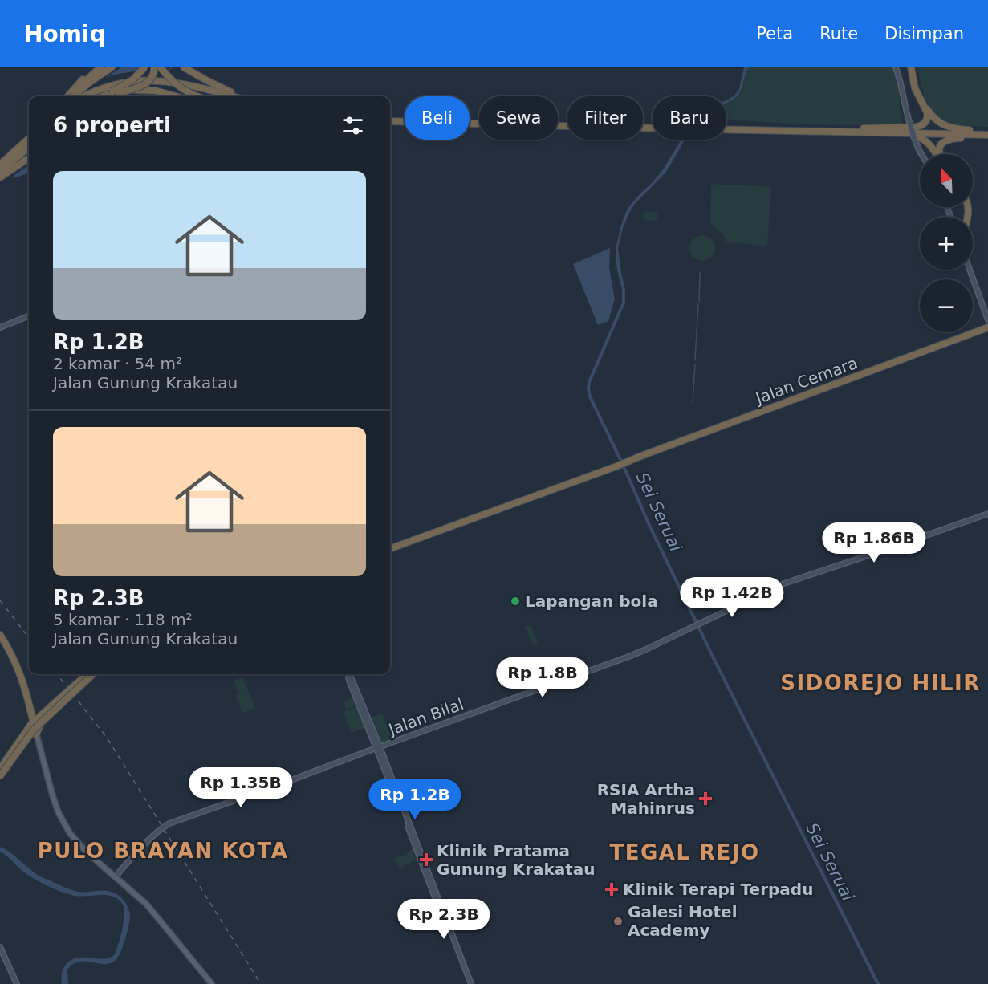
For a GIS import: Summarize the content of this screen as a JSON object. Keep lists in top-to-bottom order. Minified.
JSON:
{"streets":{"highway":["Jalan Cemara"],"main road":["Jalan Bilal"]},"districts":["SIDOREJO HILIR","PULO BRAYAN KOTA","TEGAL REJO"],"water":["Sei Seruai"],"places":{"other":["Lapangan bola","Galesi Hotel Academy"],"health":["RSIA Artha Mahinrus","Klinik Pratama Gunung Krakatau","Klinik Terapi Terpadu"]},"north":"top left","page":{"header":"Homiq","nav":["Peta","Rute","Disimpan"],"chip":["Beli","Sewa","Filter","Baru"],"heading":"6 properti","map_buttons":["+","−"],"list":[{"name":"Rp 1.2B","note":"2 kamar · 54 m² · Jalan Gunung Krakatau"},{"name":"Rp 2.3B","note":"5 kamar · 118 m² · Jalan Gunung Krakatau"}],"price":["Rp 1.86B","Rp 1.42B","Rp 1.8B","Rp 1.35B","Rp 1.2B","Rp 2.3B"]}}
